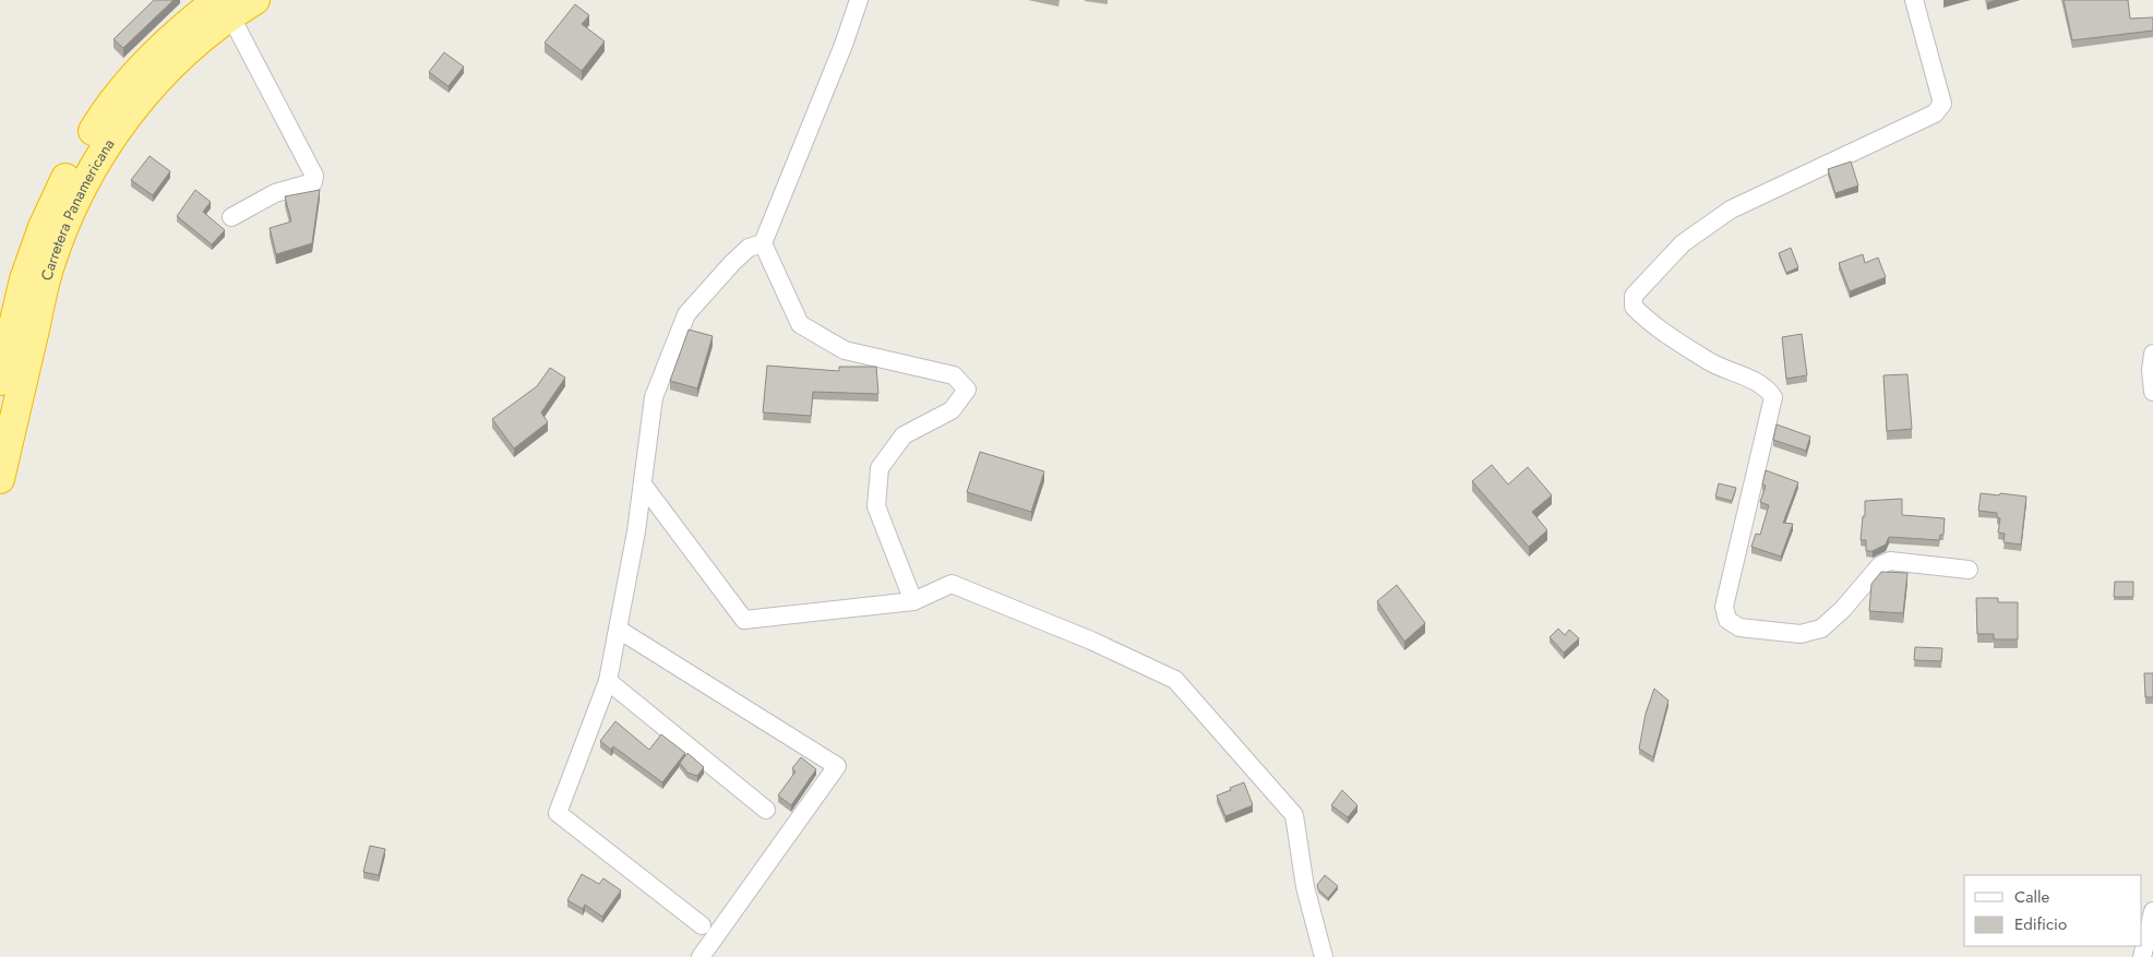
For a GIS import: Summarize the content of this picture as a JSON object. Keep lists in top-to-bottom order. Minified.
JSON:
{"streets":{"highway":["Carretera Panamericana"]},"legend":["Calle","Edificio"]}
